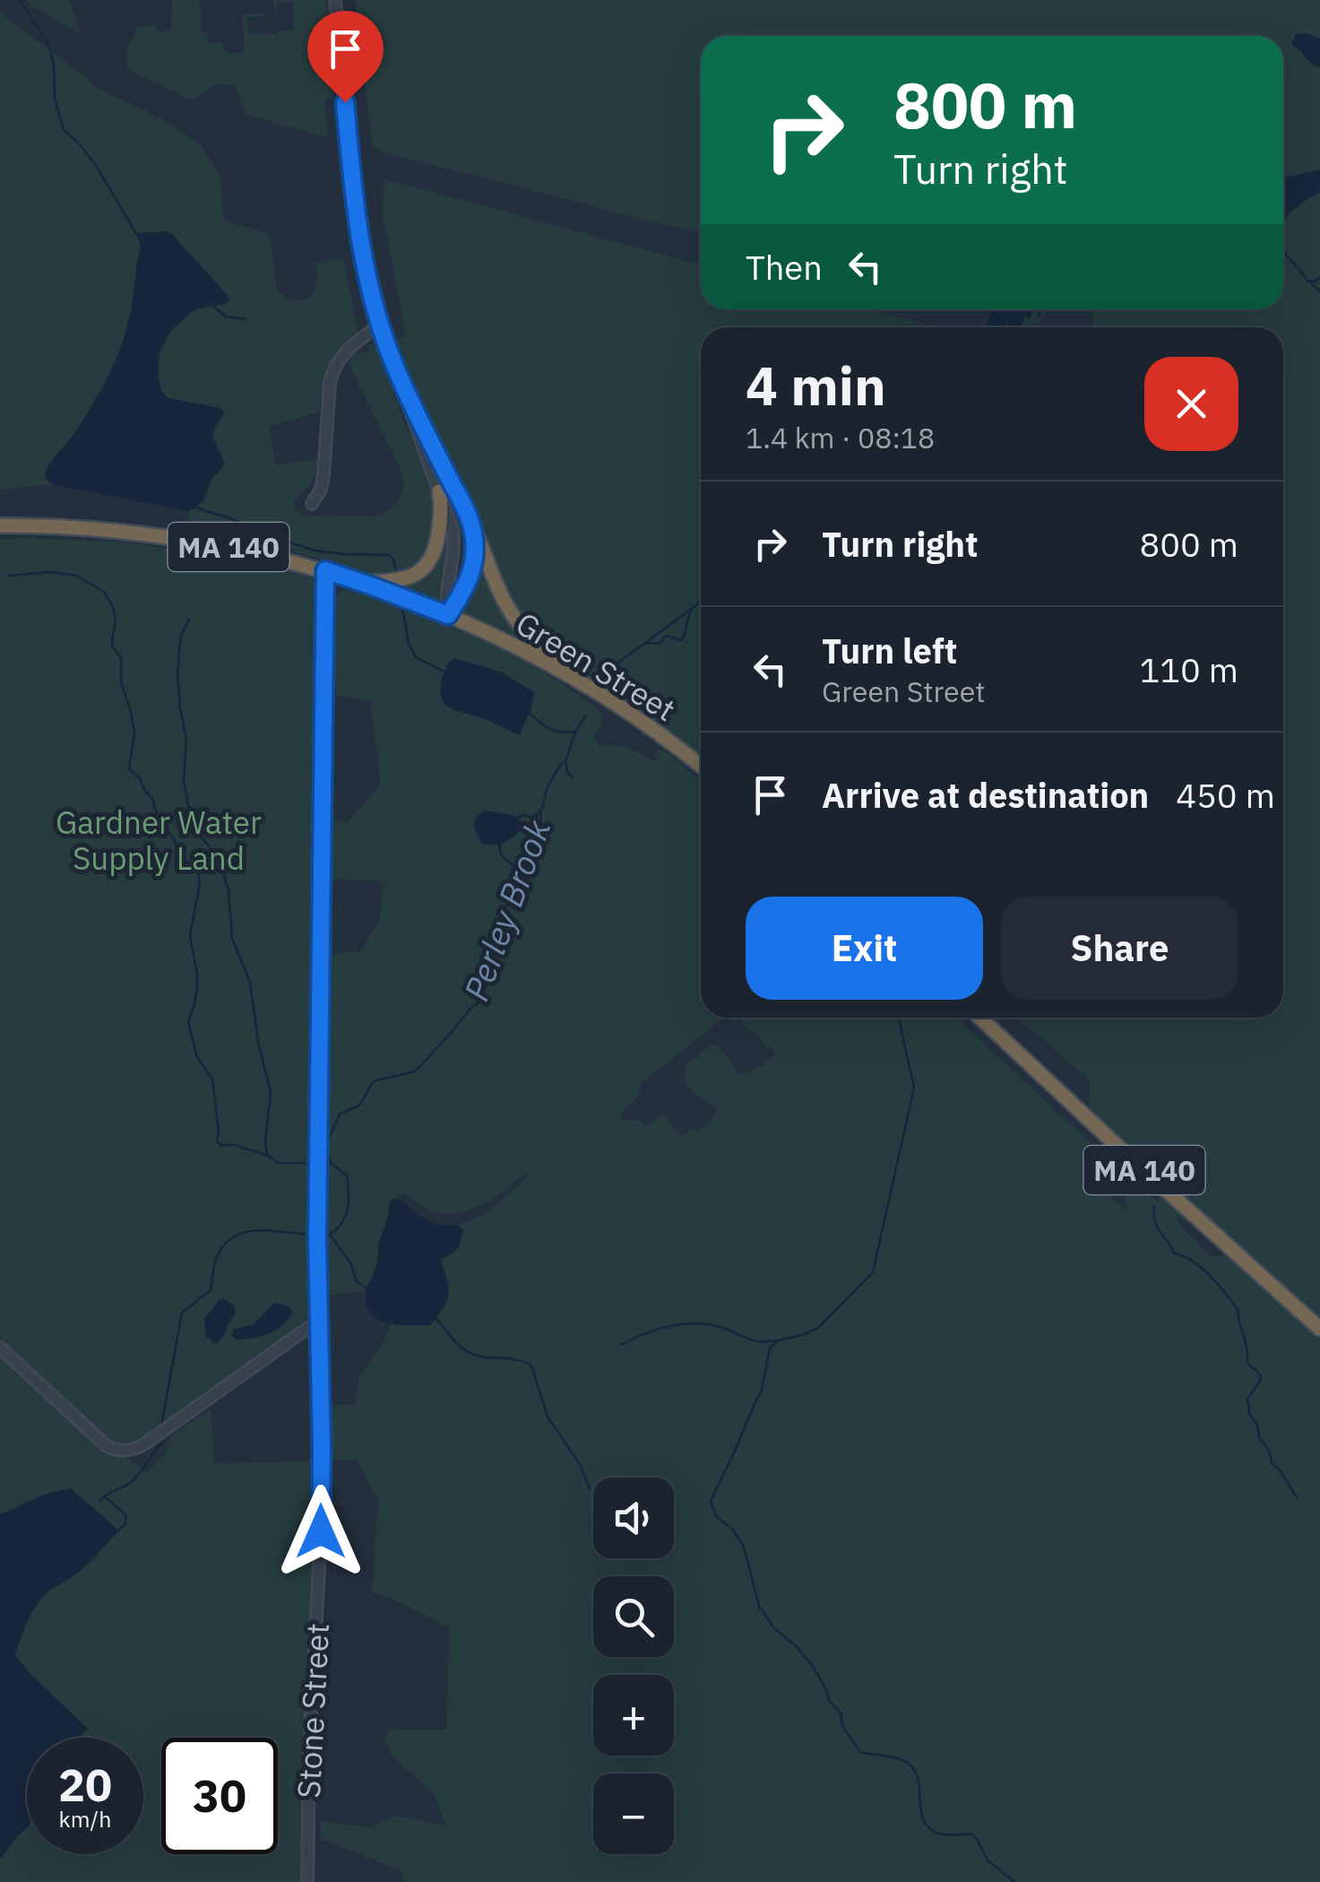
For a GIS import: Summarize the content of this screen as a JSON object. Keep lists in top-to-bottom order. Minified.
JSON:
{"streets":{"highway":["MA 140","Green Street"],"street":["Stone Street"]},"crossings":[["MA 140","Green Street"],["MA 140","Stone Street"]],"water":["Perley Brook"],"parks":["Gardner Water Supply Land"],"page":{"turn":["800 m","Turn right"],"then":"Then","heading":["4 min","1.4 km · 08:18"],"list":[{"name":"Turn right","value":"800 m"},{"name":"Turn left","note":"Green Street","value":"110 m"},{"name":"Arrive at destination","value":"450 m"}],"buttons":["Exit","Share"],"map_buttons":["+","−"],"speed":"20 km/h","limit":"30"}}
